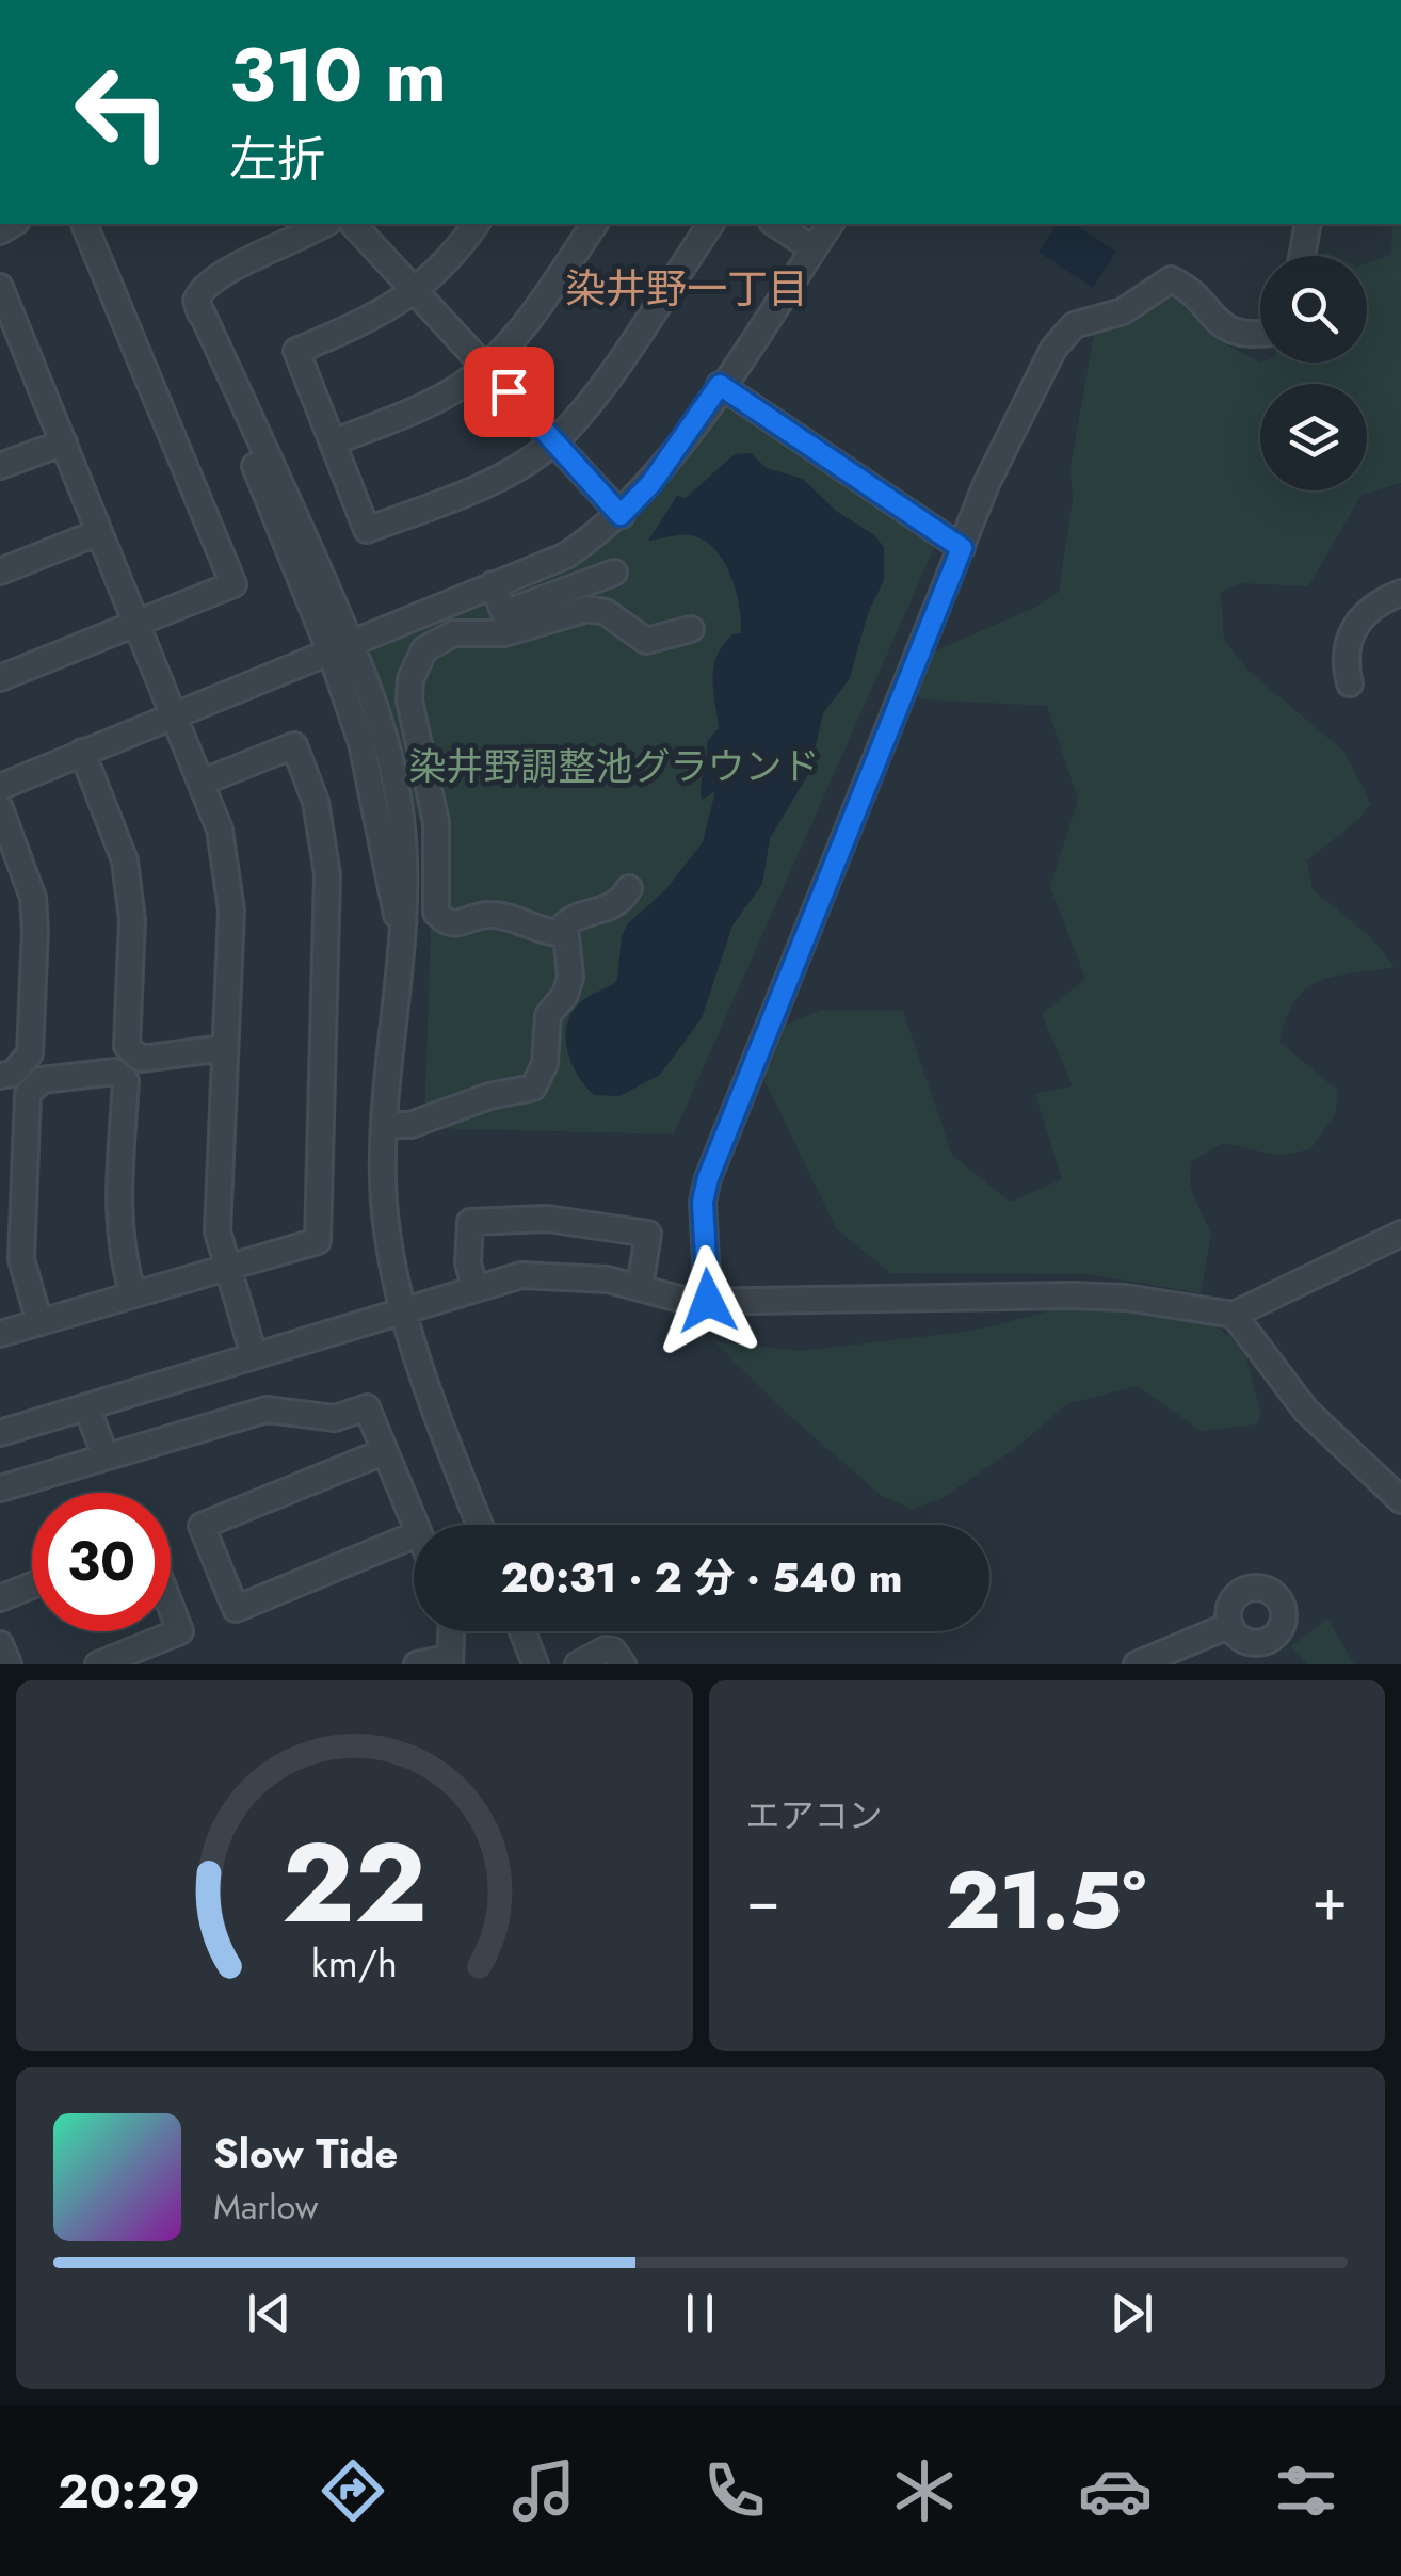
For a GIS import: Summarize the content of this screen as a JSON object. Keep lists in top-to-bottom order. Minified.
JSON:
{"districts":["染井野一丁目"],"parks":["染井野調整池グラウンド"],"page":{"turn":["310 m","左折"],"limit":"30","trip":"20:31 · 2 分 · 540 m","tile":"エアコン","heat":["−","21.5°","+"],"song":["Slow Tide","Marlow"],"tabs":"20:29","gauge":["22","km/h"]}}
